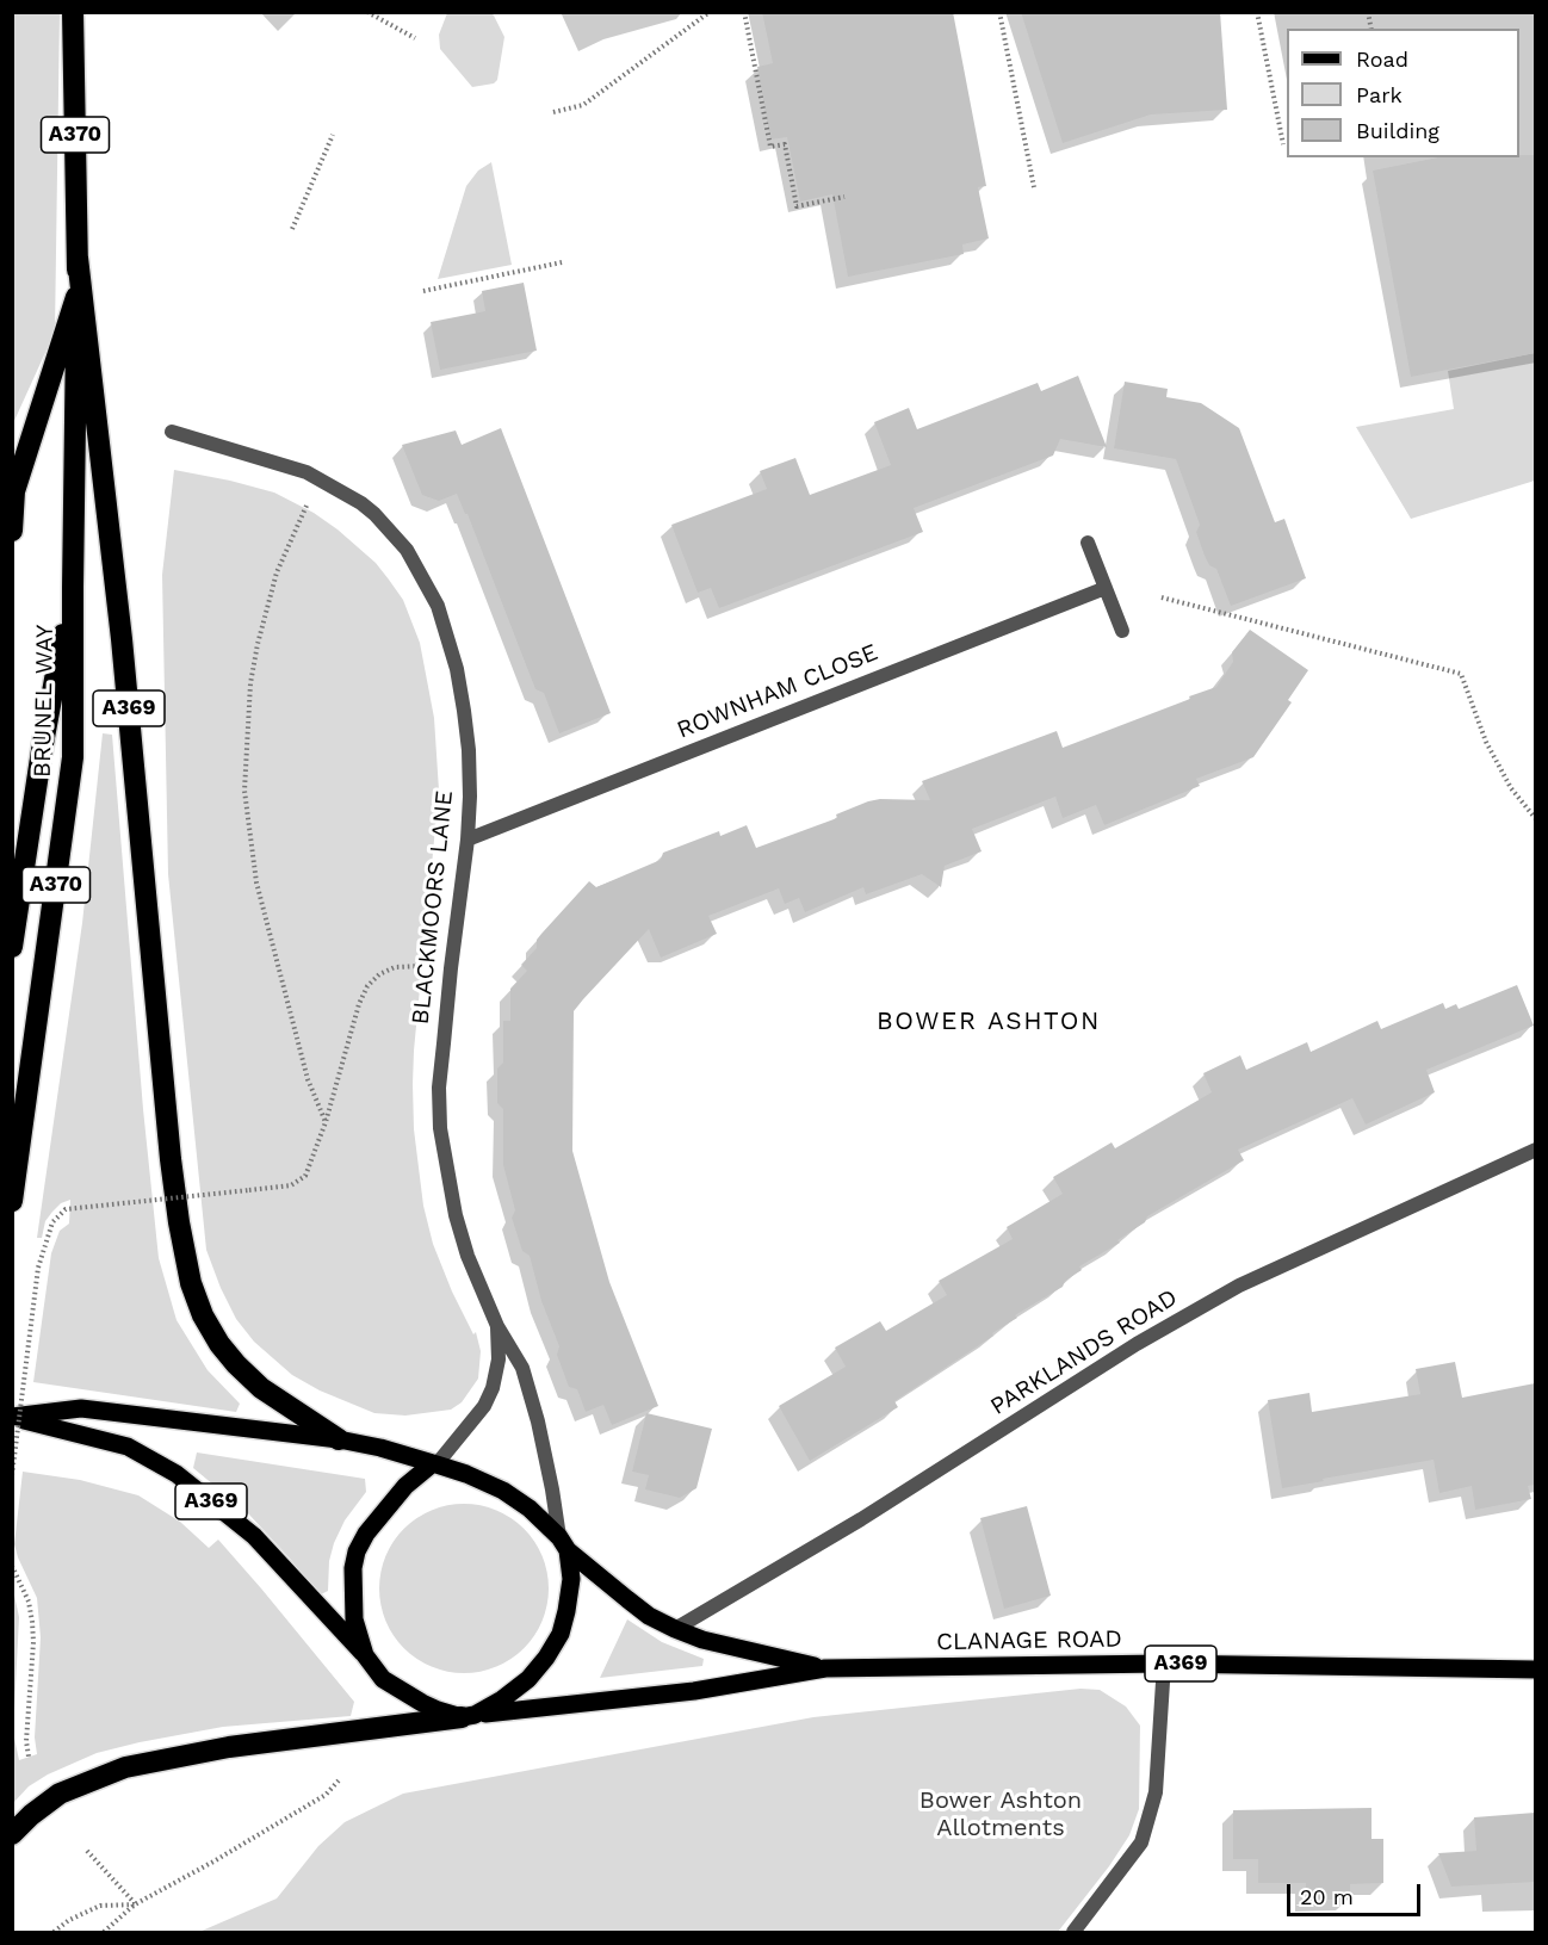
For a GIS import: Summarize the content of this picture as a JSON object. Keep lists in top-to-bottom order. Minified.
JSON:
{"streets":{"highway":["A370","BRUNEL WAY","A369"],"main road":["CLANAGE ROAD"],"street":["ROWNHAM CLOSE","BLACKMOORS LANE","PARKLANDS ROAD"]},"crossings":[["ROWNHAM CLOSE","BLACKMOORS LANE"],["BRUNEL WAY","A369"],["A369","BLACKMOORS LANE"],["A369","CLANAGE ROAD"],["BLACKMOORS LANE","CLANAGE ROAD"],["PARKLANDS ROAD","CLANAGE ROAD"]],"districts":["BOWER ASHTON"],"parks":["Bower Ashton Allotments"],"legend":["Road","Park","Building"],"scale_bar":"20 m"}
